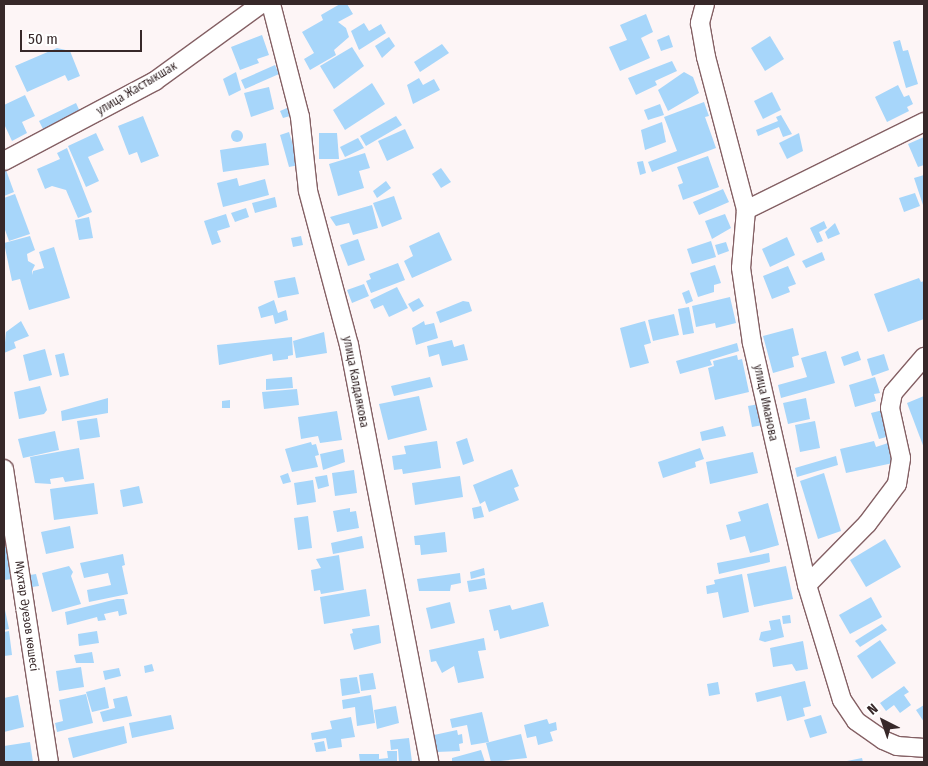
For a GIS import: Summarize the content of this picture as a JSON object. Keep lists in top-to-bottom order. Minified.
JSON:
{"streets":{"street":["улица Жастыкшак","улица Калдаякова","улица Иманова","Мұхтар Әуезов көшесі"]},"scale_bar":"50 m","north":"top left"}
